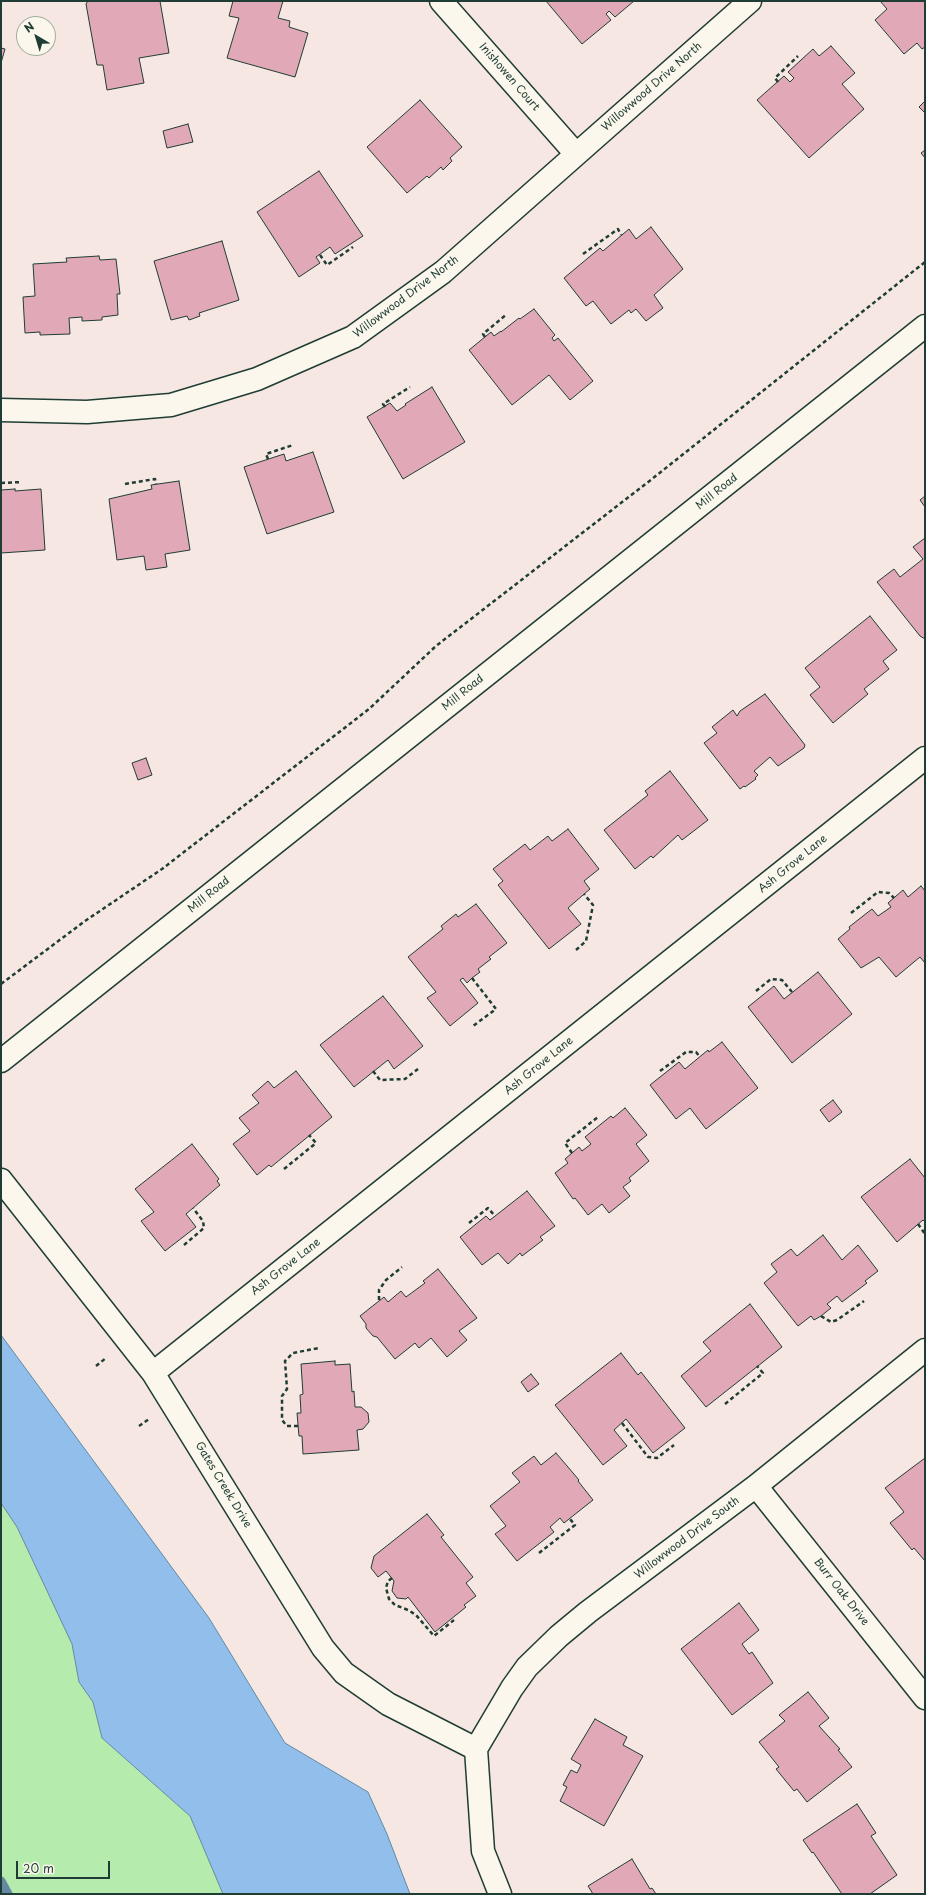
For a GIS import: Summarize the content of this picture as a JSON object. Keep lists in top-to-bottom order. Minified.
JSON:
{"streets":{"street":["Inishowen Court","Willowwood Drive North","Mill Road","Ash Grove Lane","Gates Creek Drive","Willowwood Drive South","Burr Oak Drive"]},"crossings":[["Inishowen Court","Willowwood Drive North"],["Ash Grove Lane","Gates Creek Drive"],["Gates Creek Drive","Willowwood Drive South"],["Willowwood Drive South","Burr Oak Drive"]],"scale_bar":"20 m","north":"top left"}
